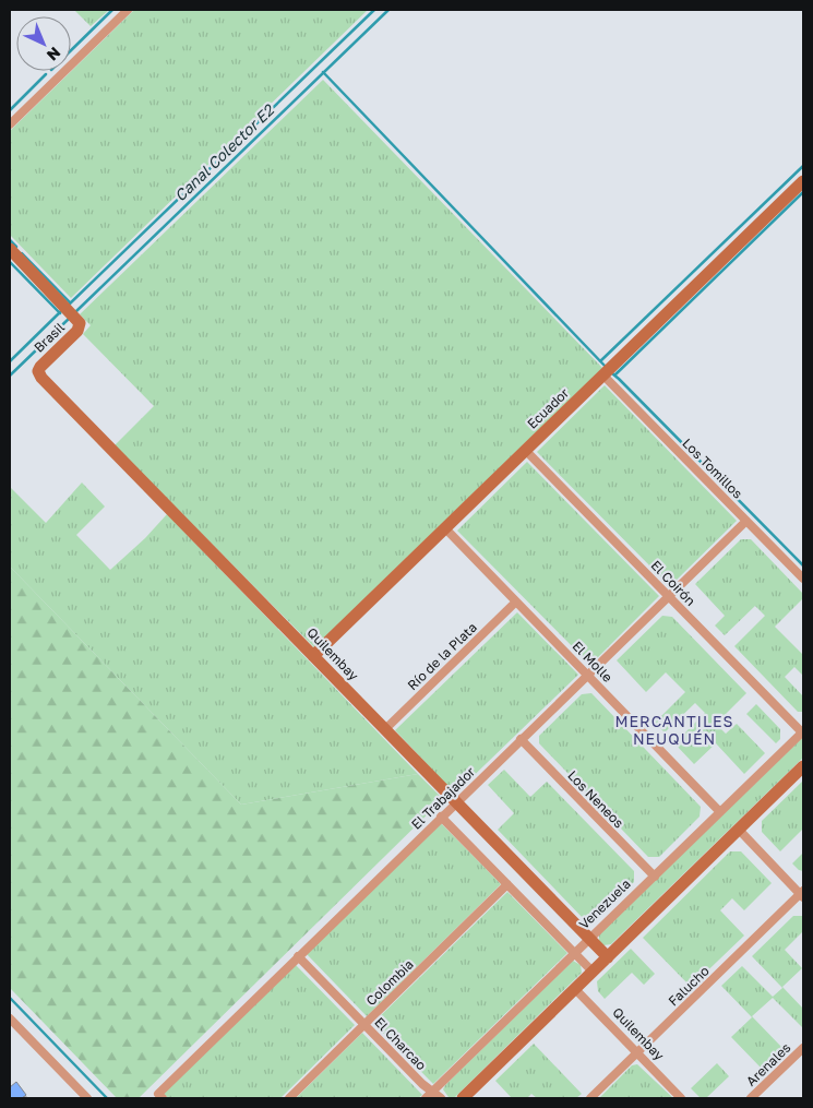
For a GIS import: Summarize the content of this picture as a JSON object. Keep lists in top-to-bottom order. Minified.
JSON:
{"streets":{"street":["Brasil","Ecuador","Los Tomillos","El Coirón","Quilembay","Río de la Plata","El Molle","El Trabajador","Los Neneos","Venezuela","Colombia","Falucho","El Charcao","Arenales"]},"crossings":[["Brasil","Quilembay"],["Ecuador","Los Tomillos"],["Ecuador","El Coirón"],["Ecuador","Quilembay"],["Ecuador","El Molle"],["Los Tomillos","El Trabajador"],["El Coirón","El Trabajador"],["El Coirón","Venezuela"],["Quilembay","Río de la Plata"],["Quilembay","El Trabajador"],["Quilembay","Venezuela"],["Quilembay","Falucho"],["Río de la Plata","El Molle"],["El Molle","El Trabajador"],["El Molle","Venezuela"],["El Trabajador","Los Neneos"],["El Trabajador","El Charcao"],["Los Neneos","Venezuela"],["Venezuela","El Charcao"],["Colombia","El Charcao"]],"districts":["MERCANTILES NEUQUÉN"],"water":["Canal Colector E2"],"north":"bottom right"}
